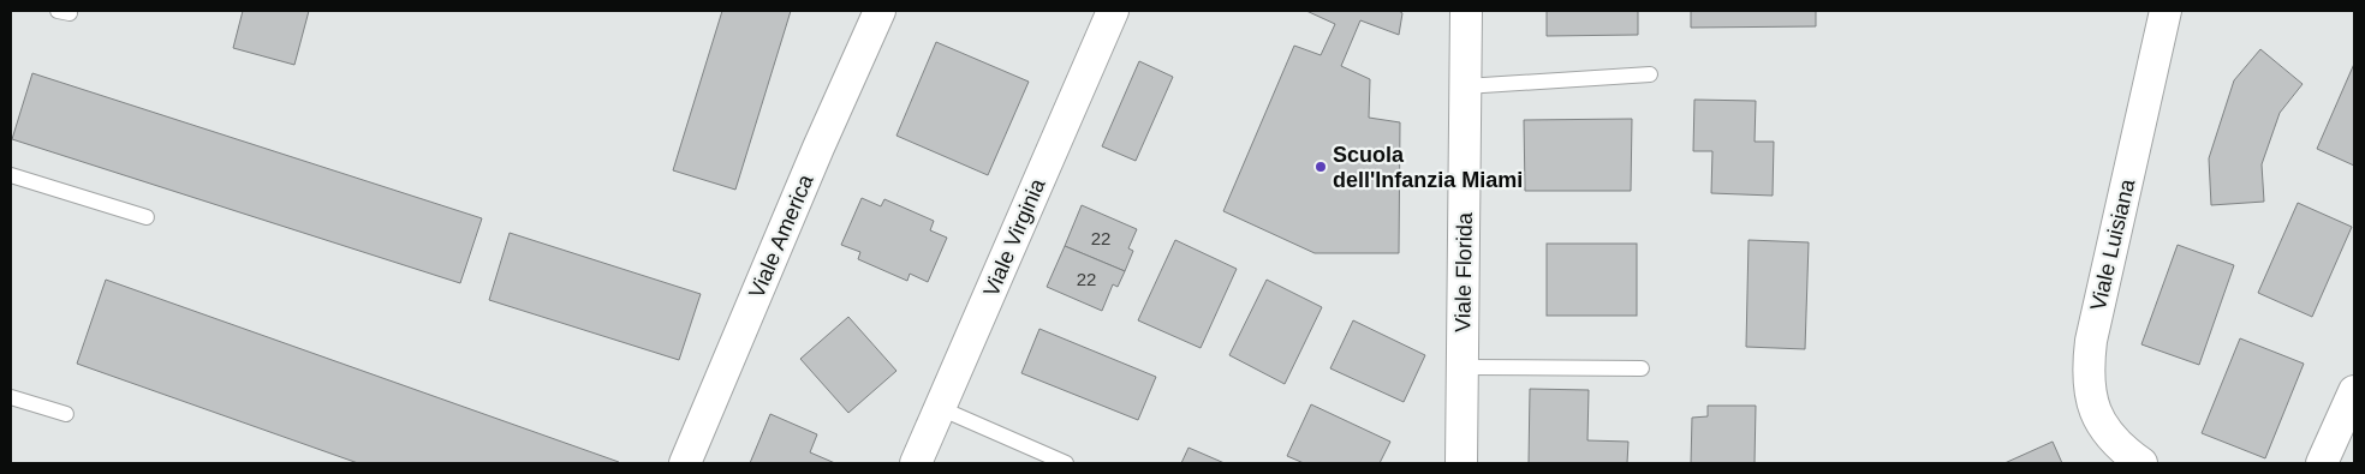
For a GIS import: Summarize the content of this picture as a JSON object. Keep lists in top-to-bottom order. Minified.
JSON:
{"streets":{"street":["Viale America","Viale Virginia","Viale Luisiana","Viale Florida"]},"places":["Scuola dell'Infanzia Miami"],"house_numbers":["22","22"]}
